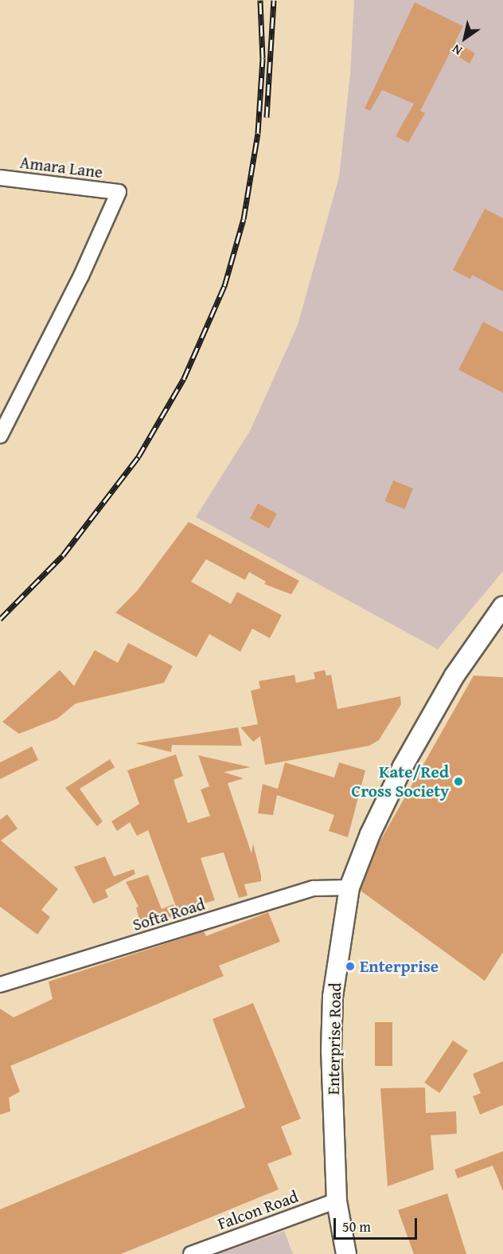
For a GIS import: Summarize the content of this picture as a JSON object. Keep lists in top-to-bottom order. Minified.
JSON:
{"streets":{"main road":["Enterprise Road"],"street":["Amara Lane","Softa Road","Falcon Road"]},"crossings":[["Softa Road","Enterprise Road"],["Enterprise Road","Falcon Road"]],"places":["Kate/Red Cross Society","Enterprise"],"scale_bar":"50 m","north":"bottom left"}
